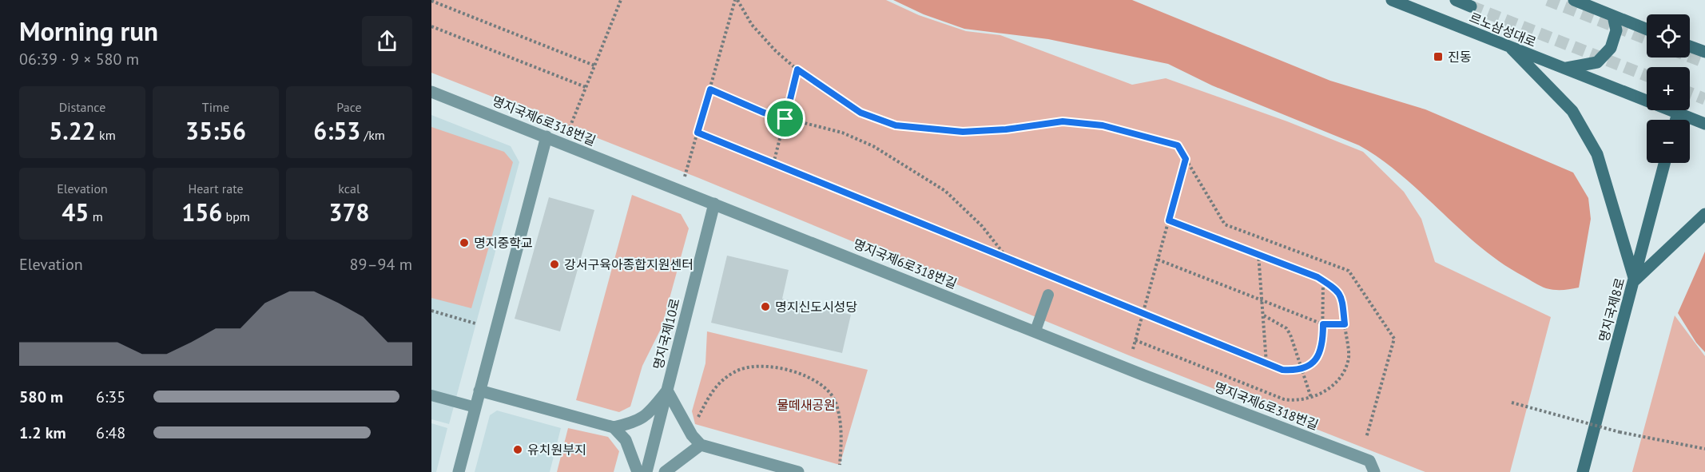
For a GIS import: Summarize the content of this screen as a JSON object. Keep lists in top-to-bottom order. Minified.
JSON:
{"streets":{"main road":["르노삼성대로","명지국제8로"],"street":["명지국제6로318번길","명지국제10로"]},"crossings":[["명지국제6로318번길","명지국제10로"]],"parks":["물떼새공원"],"places":{"transit":["진동"],"other":["명지중학교","강서구육아종합지원센터","명지신도시성당","유치원부지"]},"page":{"heading":["Morning run","06:39 · 9 × 580 m"],"map_buttons":["+","−"],"stats":[["Distance","5.22 km"],["Time","35:56"],["Pace","6:53 /km"],["Elevation","45 m"],["Heart rate","156 bpm"],["kcal","378"]],"chart":["Elevation","89–94 m"],"list":[{"name":"580 m","note":"6:35"},{"name":"1.2 km","note":"6:48"}]}}
